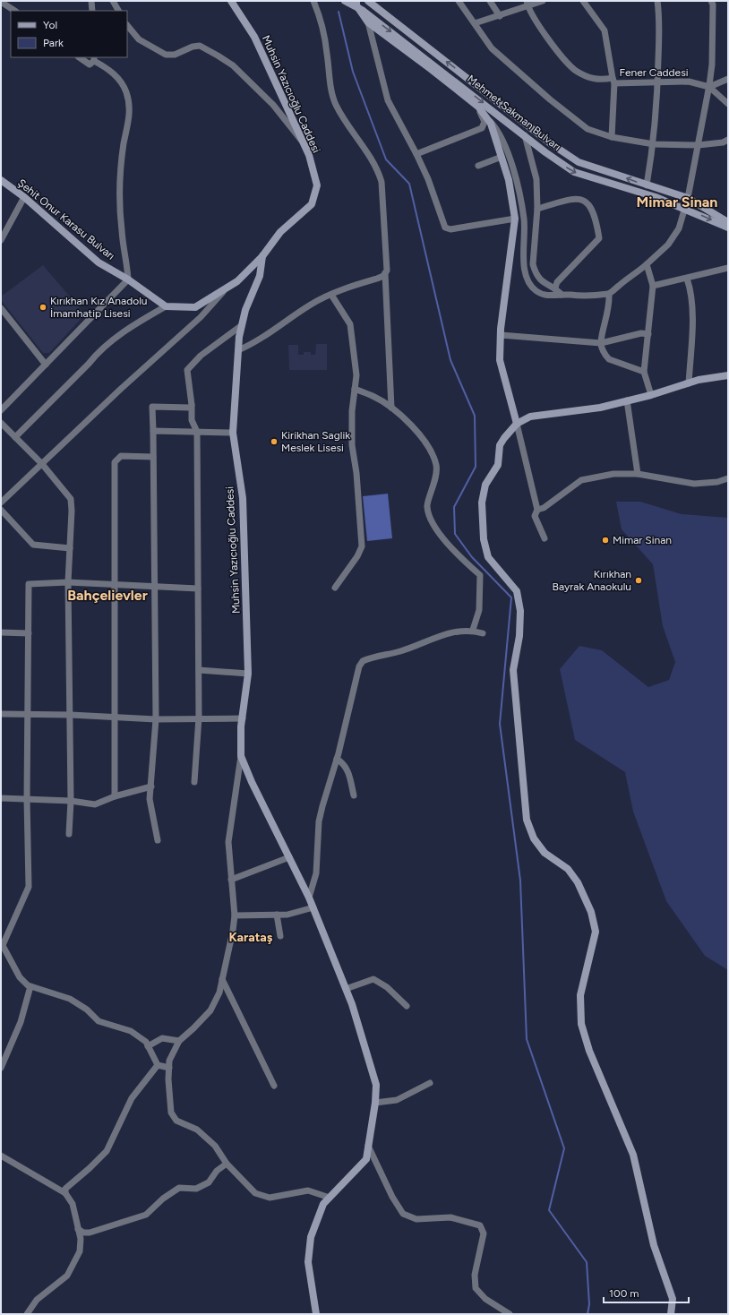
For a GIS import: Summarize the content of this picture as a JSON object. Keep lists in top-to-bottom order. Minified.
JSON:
{"streets":{"street":["Fener Caddesi","Muhsin Yazıcıoğlu Caddesi","Mehmet Sakman Bulvarı","Şehit Onur Karasu Bulvarı"]},"districts":["Mimar Sinan","Bahçelievler","Karataş"],"places":["Kırıkhan Kız Anadolu İmamhatip Lisesi","Kirikhan Saglik Meslek Lisesi","Mimar Sinan","Kırıkhan Bayrak Anaokulu"],"legend":["Yol","Park"],"scale_bar":"100 m"}
